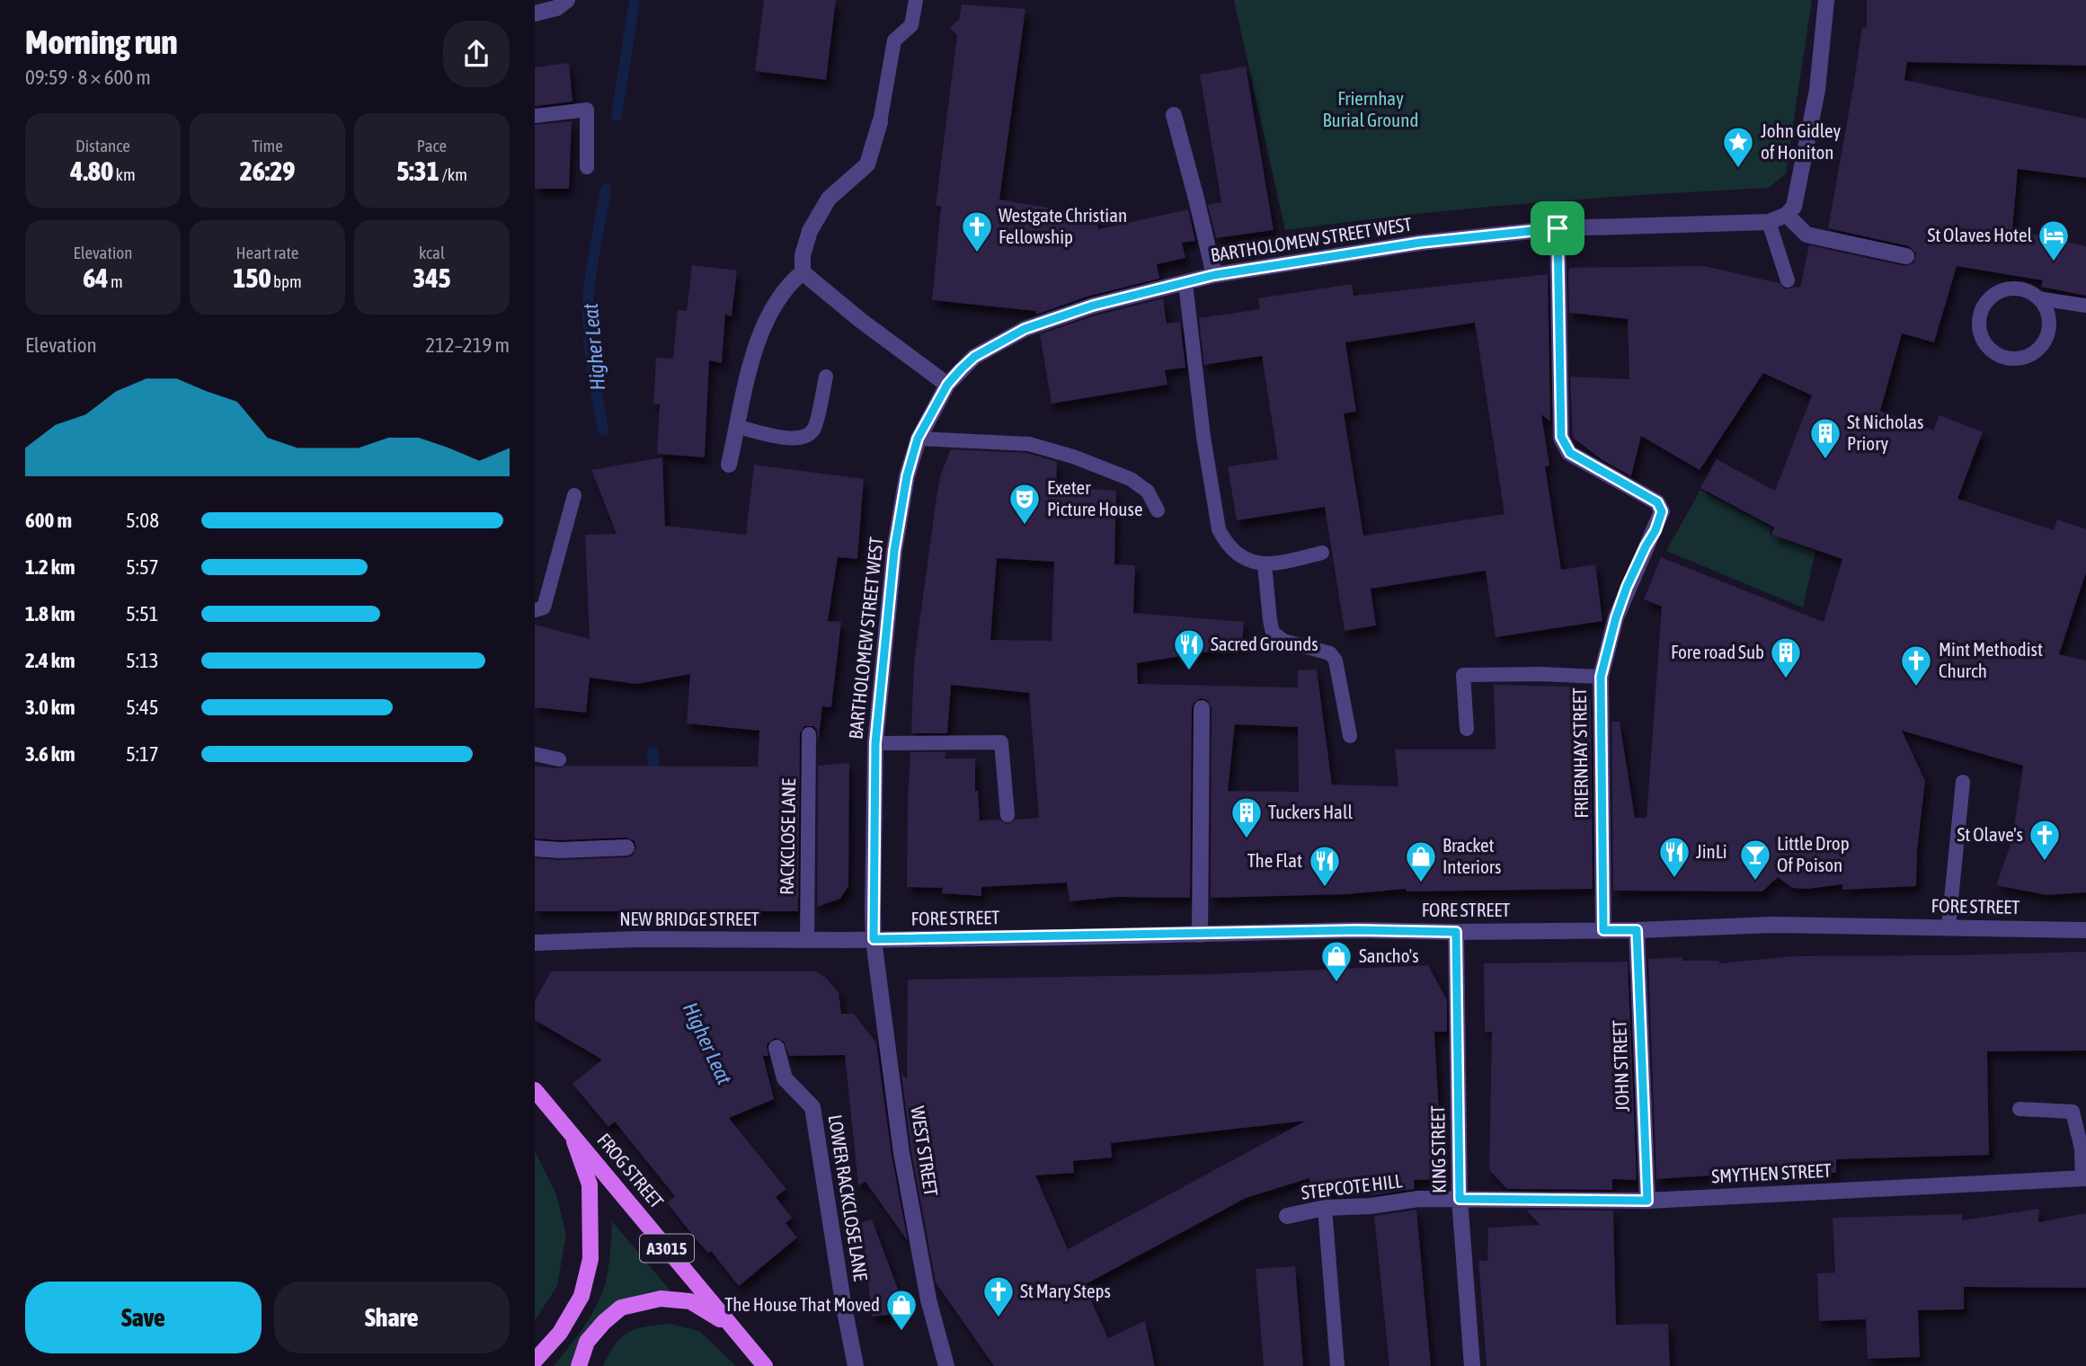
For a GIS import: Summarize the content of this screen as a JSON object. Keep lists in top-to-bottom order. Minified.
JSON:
{"streets":{"main road":["FROG STREET","A3015"],"street":["BARTHOLOMEW STREET WEST","FRIERNHAY STREET","FORE STREET","NEW BRIDGE STREET","JOHN STREET","KING STREET","WEST STREET","SMYTHEN STREET","STEPCOTE HILL","LOWER RACKCLOSE LANE"],"lane":["RACKCLOSE LANE"]},"crossings":[["BARTHOLOMEW STREET WEST","FRIERNHAY STREET"],["BARTHOLOMEW STREET WEST","FORE STREET"],["BARTHOLOMEW STREET WEST","WEST STREET"],["FRIERNHAY STREET","FORE STREET"],["RACKCLOSE LANE","NEW BRIDGE STREET"],["FORE STREET","NEW BRIDGE STREET"],["FORE STREET","JOHN STREET"],["FORE STREET","KING STREET"],["FORE STREET","WEST STREET"],["JOHN STREET","SMYTHEN STREET"],["KING STREET","SMYTHEN STREET"],["KING STREET","STEPCOTE HILL"],["SMYTHEN STREET","STEPCOTE HILL"]],"water":["Higher Leat"],"parks":["Friernhay Burial Ground"],"places":{"place":["John Gidley of Honiton"],"church":["Westgate Christian Fellowship","Mint Methodist Church","St Olave's","St Mary Steps"],"hotel":["St Olaves Hotel"],"building":["St Nicholas Priory","Fore road Sub","Tuckers Hall"],"theatre":["Exeter Picture House"],"restaurant":["Sacred Grounds","JinLi","The Flat"],"bar":["Little Drop Of Poison"],"shop":["Bracket Interiors","Sancho's","The House That Moved"]},"page":{"heading":["Morning run","09:59 · 8 × 600 m"],"stats":[["Distance","4.80 km"],["Time","26:29"],["Pace","5:31 /km"],["Elevation","64 m"],["Heart rate","150 bpm"],["kcal","345"]],"chart":["Elevation","212–219 m"],"list":[{"name":"600 m","note":"5:08"},{"name":"1.2 km","note":"5:57"},{"name":"1.8 km","note":"5:51"},{"name":"2.4 km","note":"5:13"},{"name":"3.0 km","note":"5:45"},{"name":"3.6 km","note":"5:17"}],"buttons":["Save","Share"]}}
